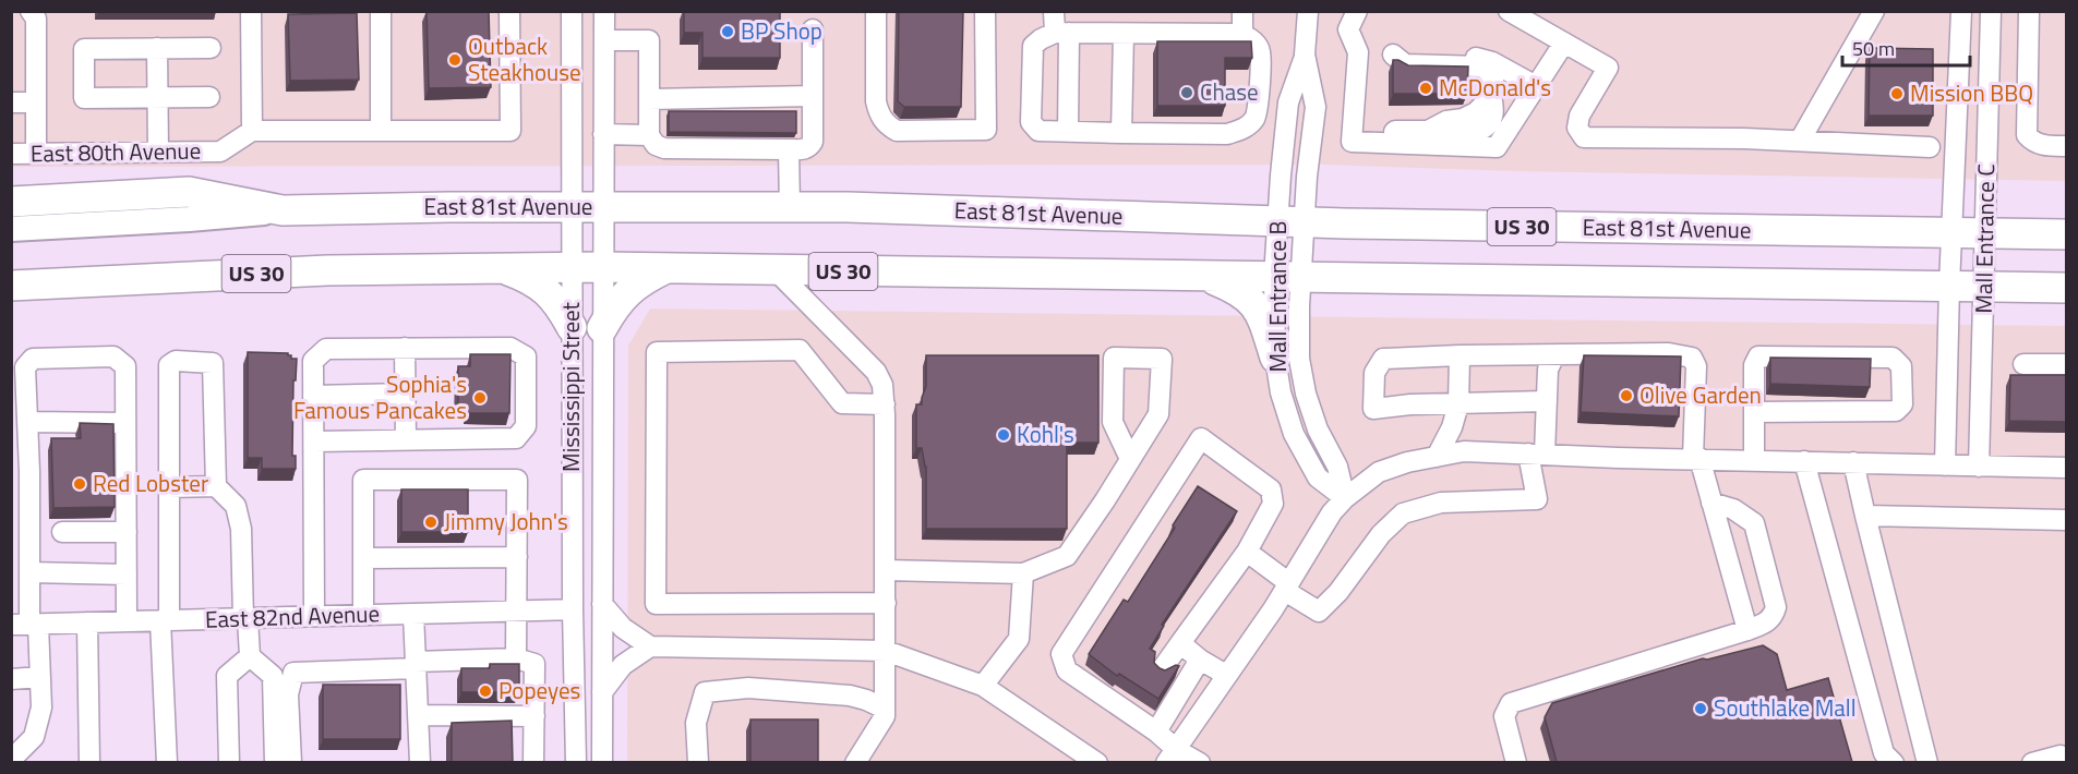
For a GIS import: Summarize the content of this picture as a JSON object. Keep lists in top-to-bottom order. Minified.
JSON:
{"streets":{"highway":["East 81st Avenue","US 30"],"street":["East 80th Avenue","Mall Entrance C","Mall Entrance B","Mississippi Street","East 82nd Avenue"]},"crossings":[["East 81st Avenue","Mall Entrance C"],["East 81st Avenue","Mall Entrance B"],["East 81st Avenue","Mississippi Street"],["US 30","Mall Entrance C"],["US 30","Mall Entrance B"],["US 30","Mississippi Street"],["Mississippi Street","East 82nd Avenue"]],"places":["BP Shop","Outback Steakhouse","McDonald's","Chase","Mission BBQ","Olive Garden","Sophia's Famous Pancakes","Kohl's","Red Lobster","Jimmy John's","Popeyes","Southlake Mall"],"scale_bar":"50 m"}
